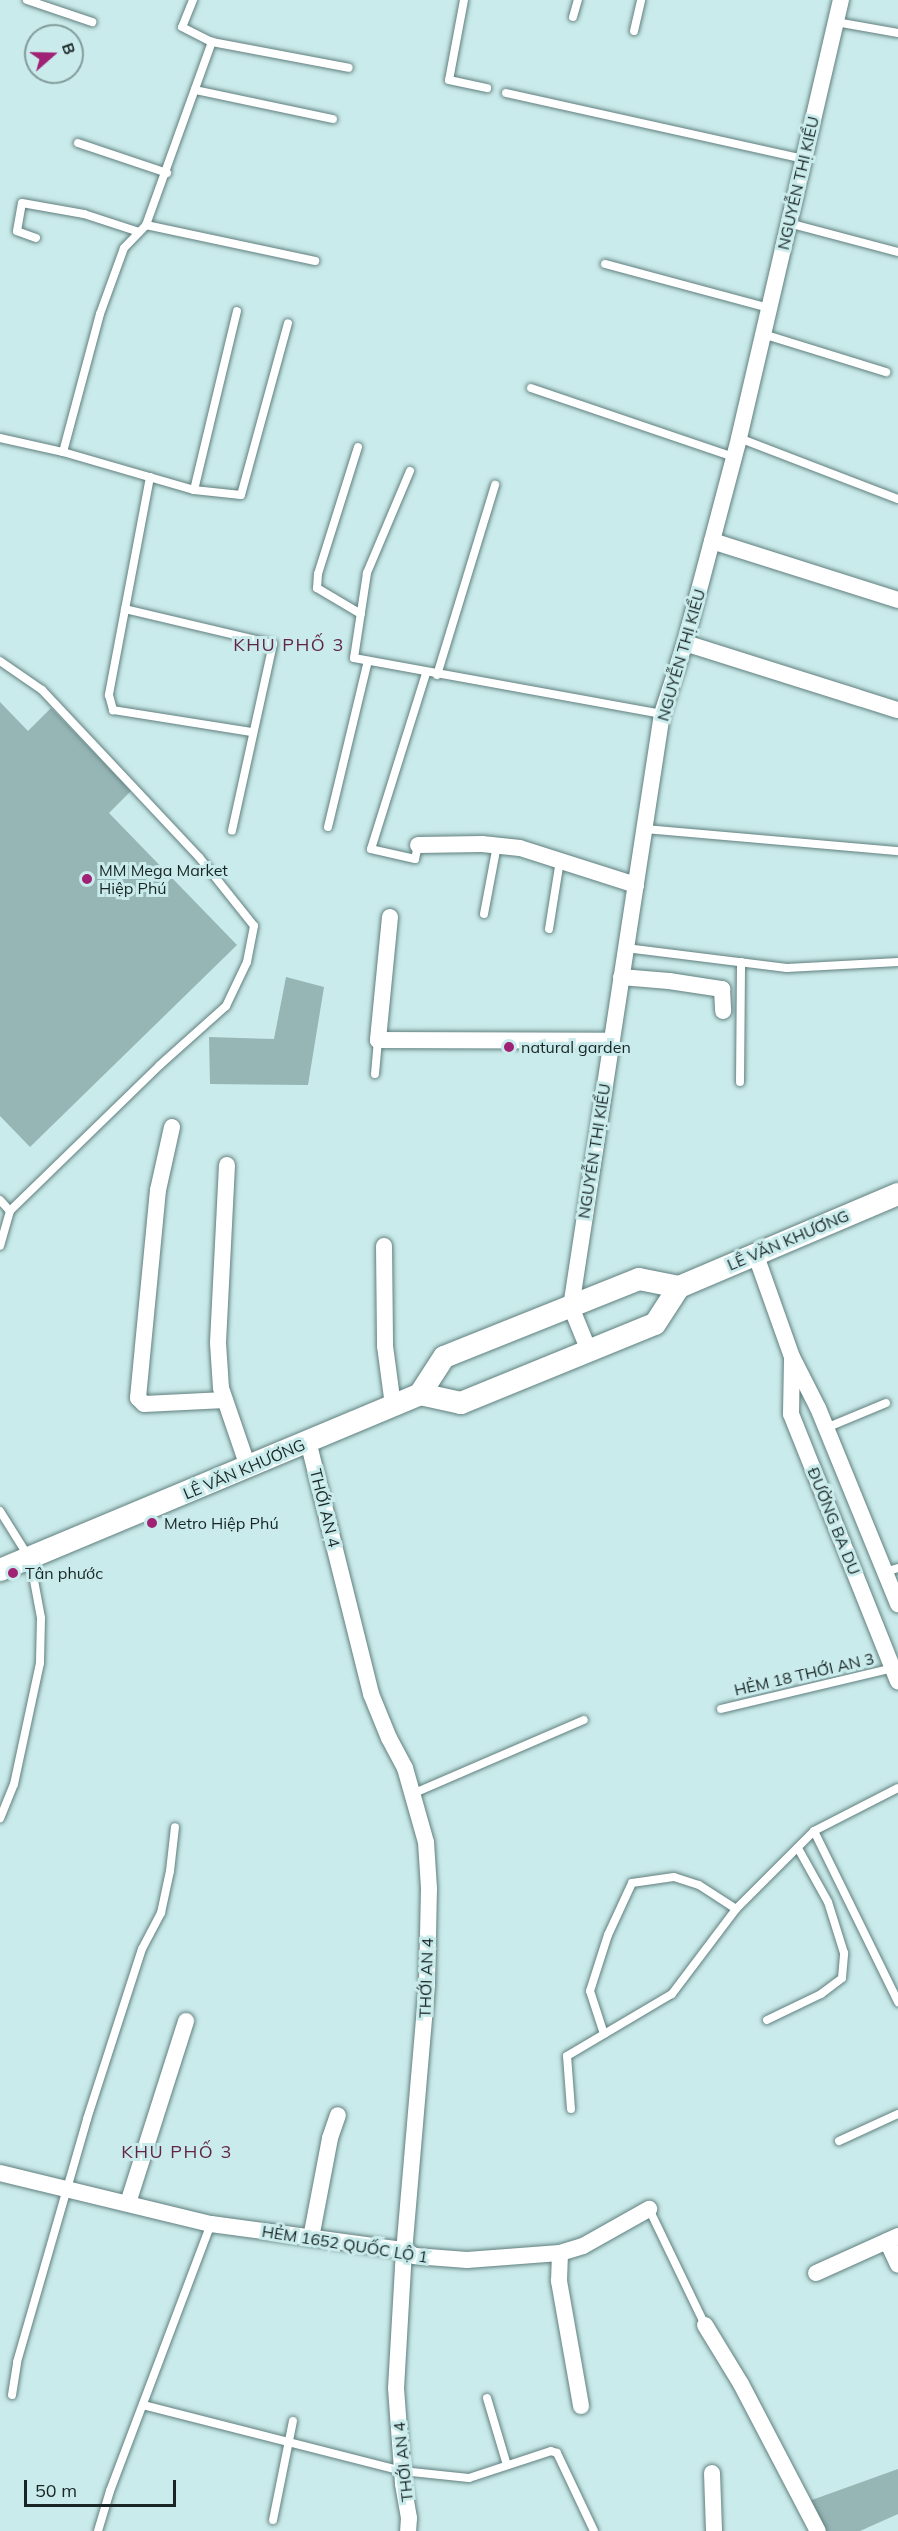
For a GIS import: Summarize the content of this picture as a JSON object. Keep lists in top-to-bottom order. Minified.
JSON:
{"streets":{"main road":["LÊ VĂN KHƯƠNG"],"street":["NGUYỄN THỊ KIỂU","THỚI AN 4","ĐƯỜNG BA DU","HẺM 1652 QUỐC LỘ 1"],"lane":["HẺM 18 THỚI AN 3"]},"crossings":[["LÊ VĂN KHƯƠNG","THỚI AN 4"],["LÊ VĂN KHƯƠNG","ĐƯỜNG BA DU"],["THỚI AN 4","HẺM 1652 QUỐC LỘ 1"],["ĐƯỜNG BA DU","HẺM 18 THỚI AN 3"]],"districts":["KHU PHỐ 3","KHU PHỐ 3"],"places":["MM Mega Market Hiệp Phú","natural garden","Metro Hiệp Phú","Tân phước"],"scale_bar":"50 m","north":"right"}
